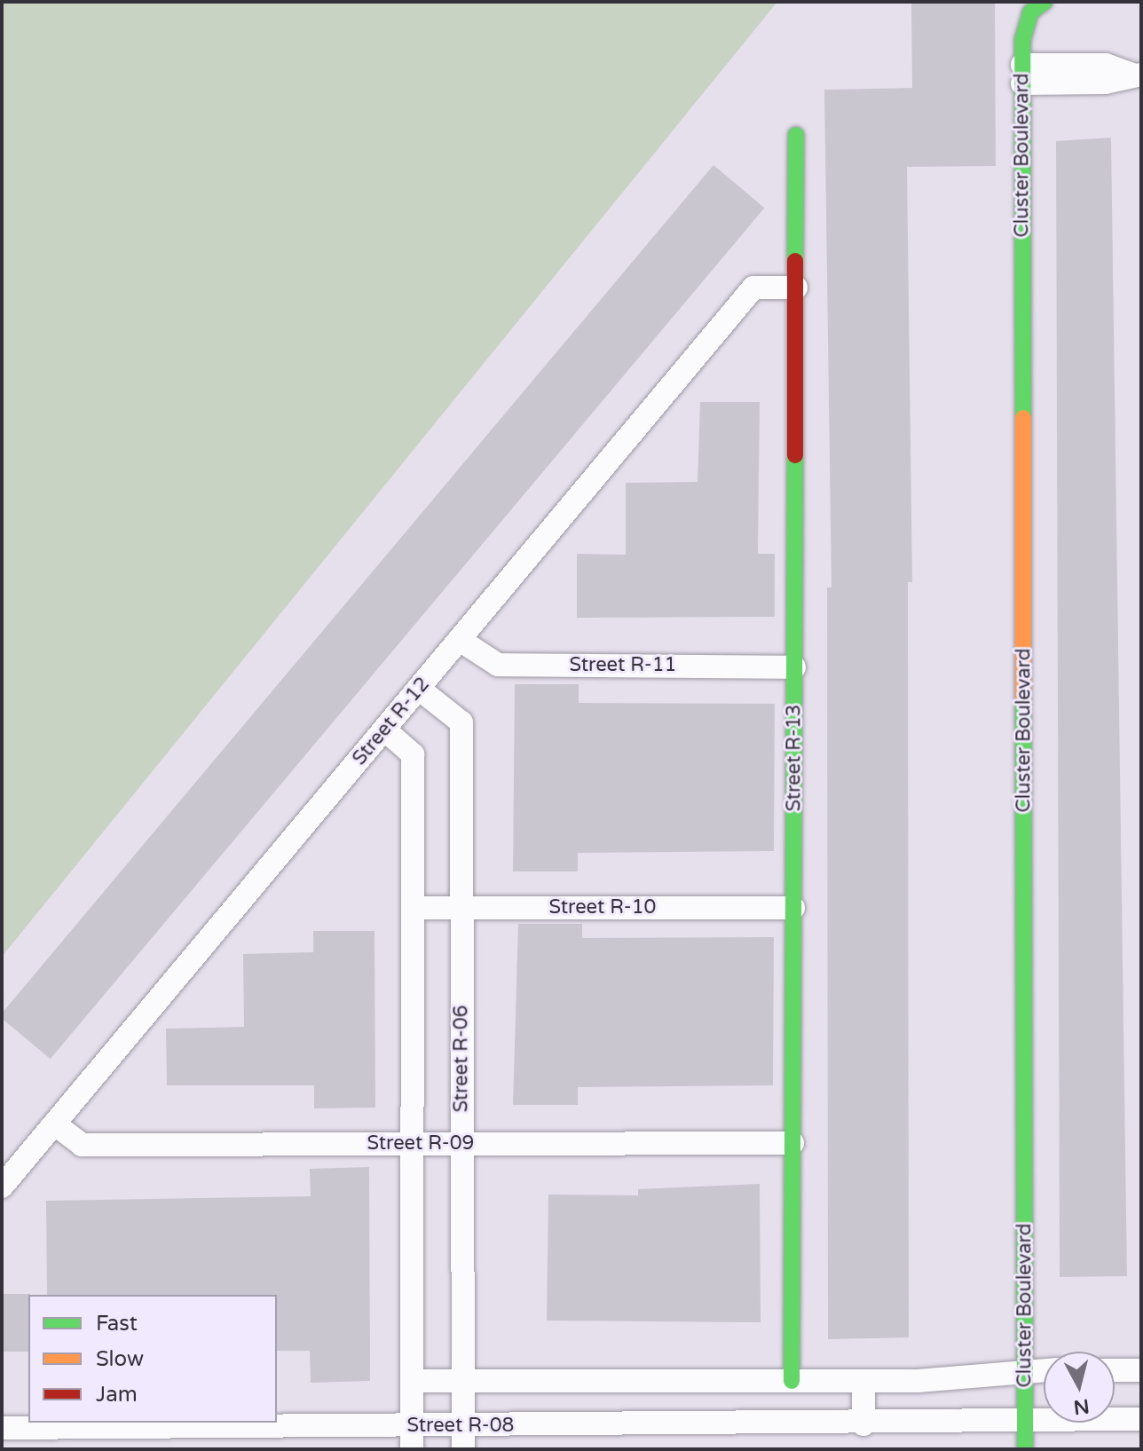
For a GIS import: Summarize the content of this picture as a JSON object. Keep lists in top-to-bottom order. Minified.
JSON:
{"streets":{"street":["Cluster Boulevard","Street R-11","Street R-12","Street R-13","Street R-10","Street R-06","Street R-09","Street R-08"]},"crossings":[["Cluster Boulevard","Street R-08"],["Street R-11","Street R-12"],["Street R-11","Street R-13"],["Street R-12","Street R-13"],["Street R-12","Street R-06"],["Street R-12","Street R-09"],["Street R-13","Street R-10"],["Street R-13","Street R-09"],["Street R-10","Street R-06"],["Street R-06","Street R-09"],["Street R-06","Street R-08"]],"legend":["Fast","Slow","Jam"],"north":"bottom"}
